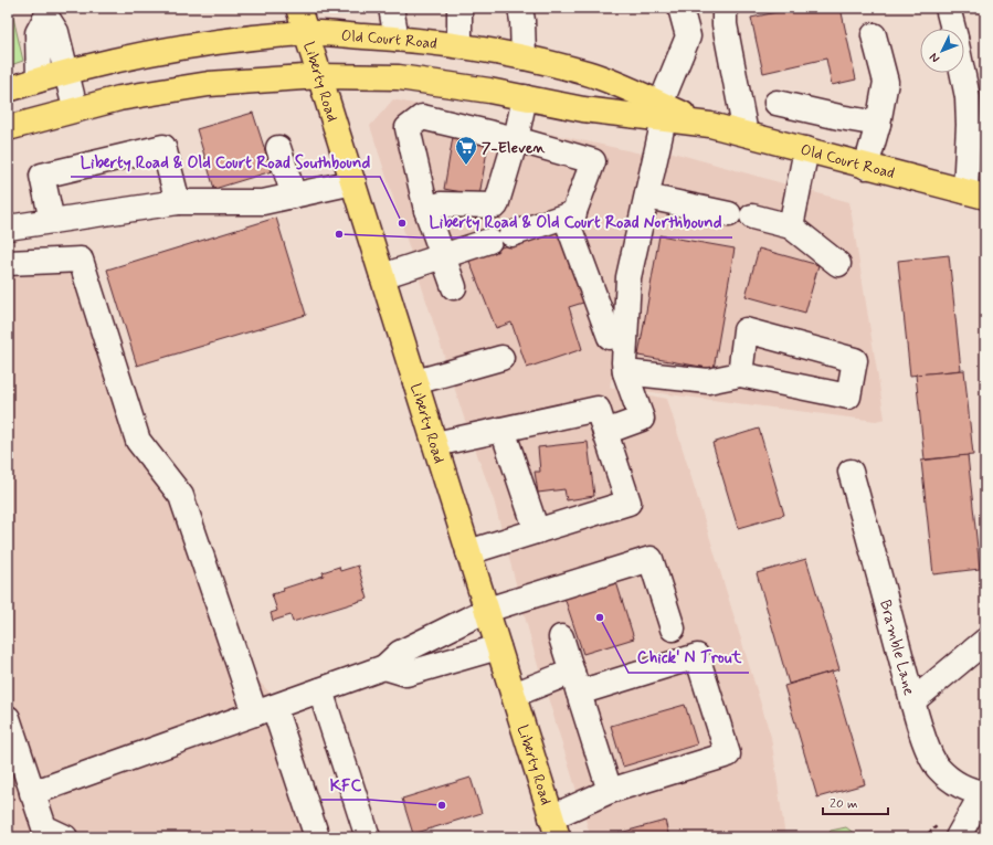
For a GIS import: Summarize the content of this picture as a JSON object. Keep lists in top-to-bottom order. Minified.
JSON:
{"streets":{"main road":["Old Court Road","Liberty Road"],"street":["Bramble Lane"]},"crossings":[["Old Court Road","Liberty Road"]],"places":{"supermarket":["7-Eleven"],"other":["Liberty Road & Old Court Road Southbound","Liberty Road & Old Court Road Northbound","Chick' N Trout","KFC"]},"scale_bar":"20 m","north":"bottom left"}
